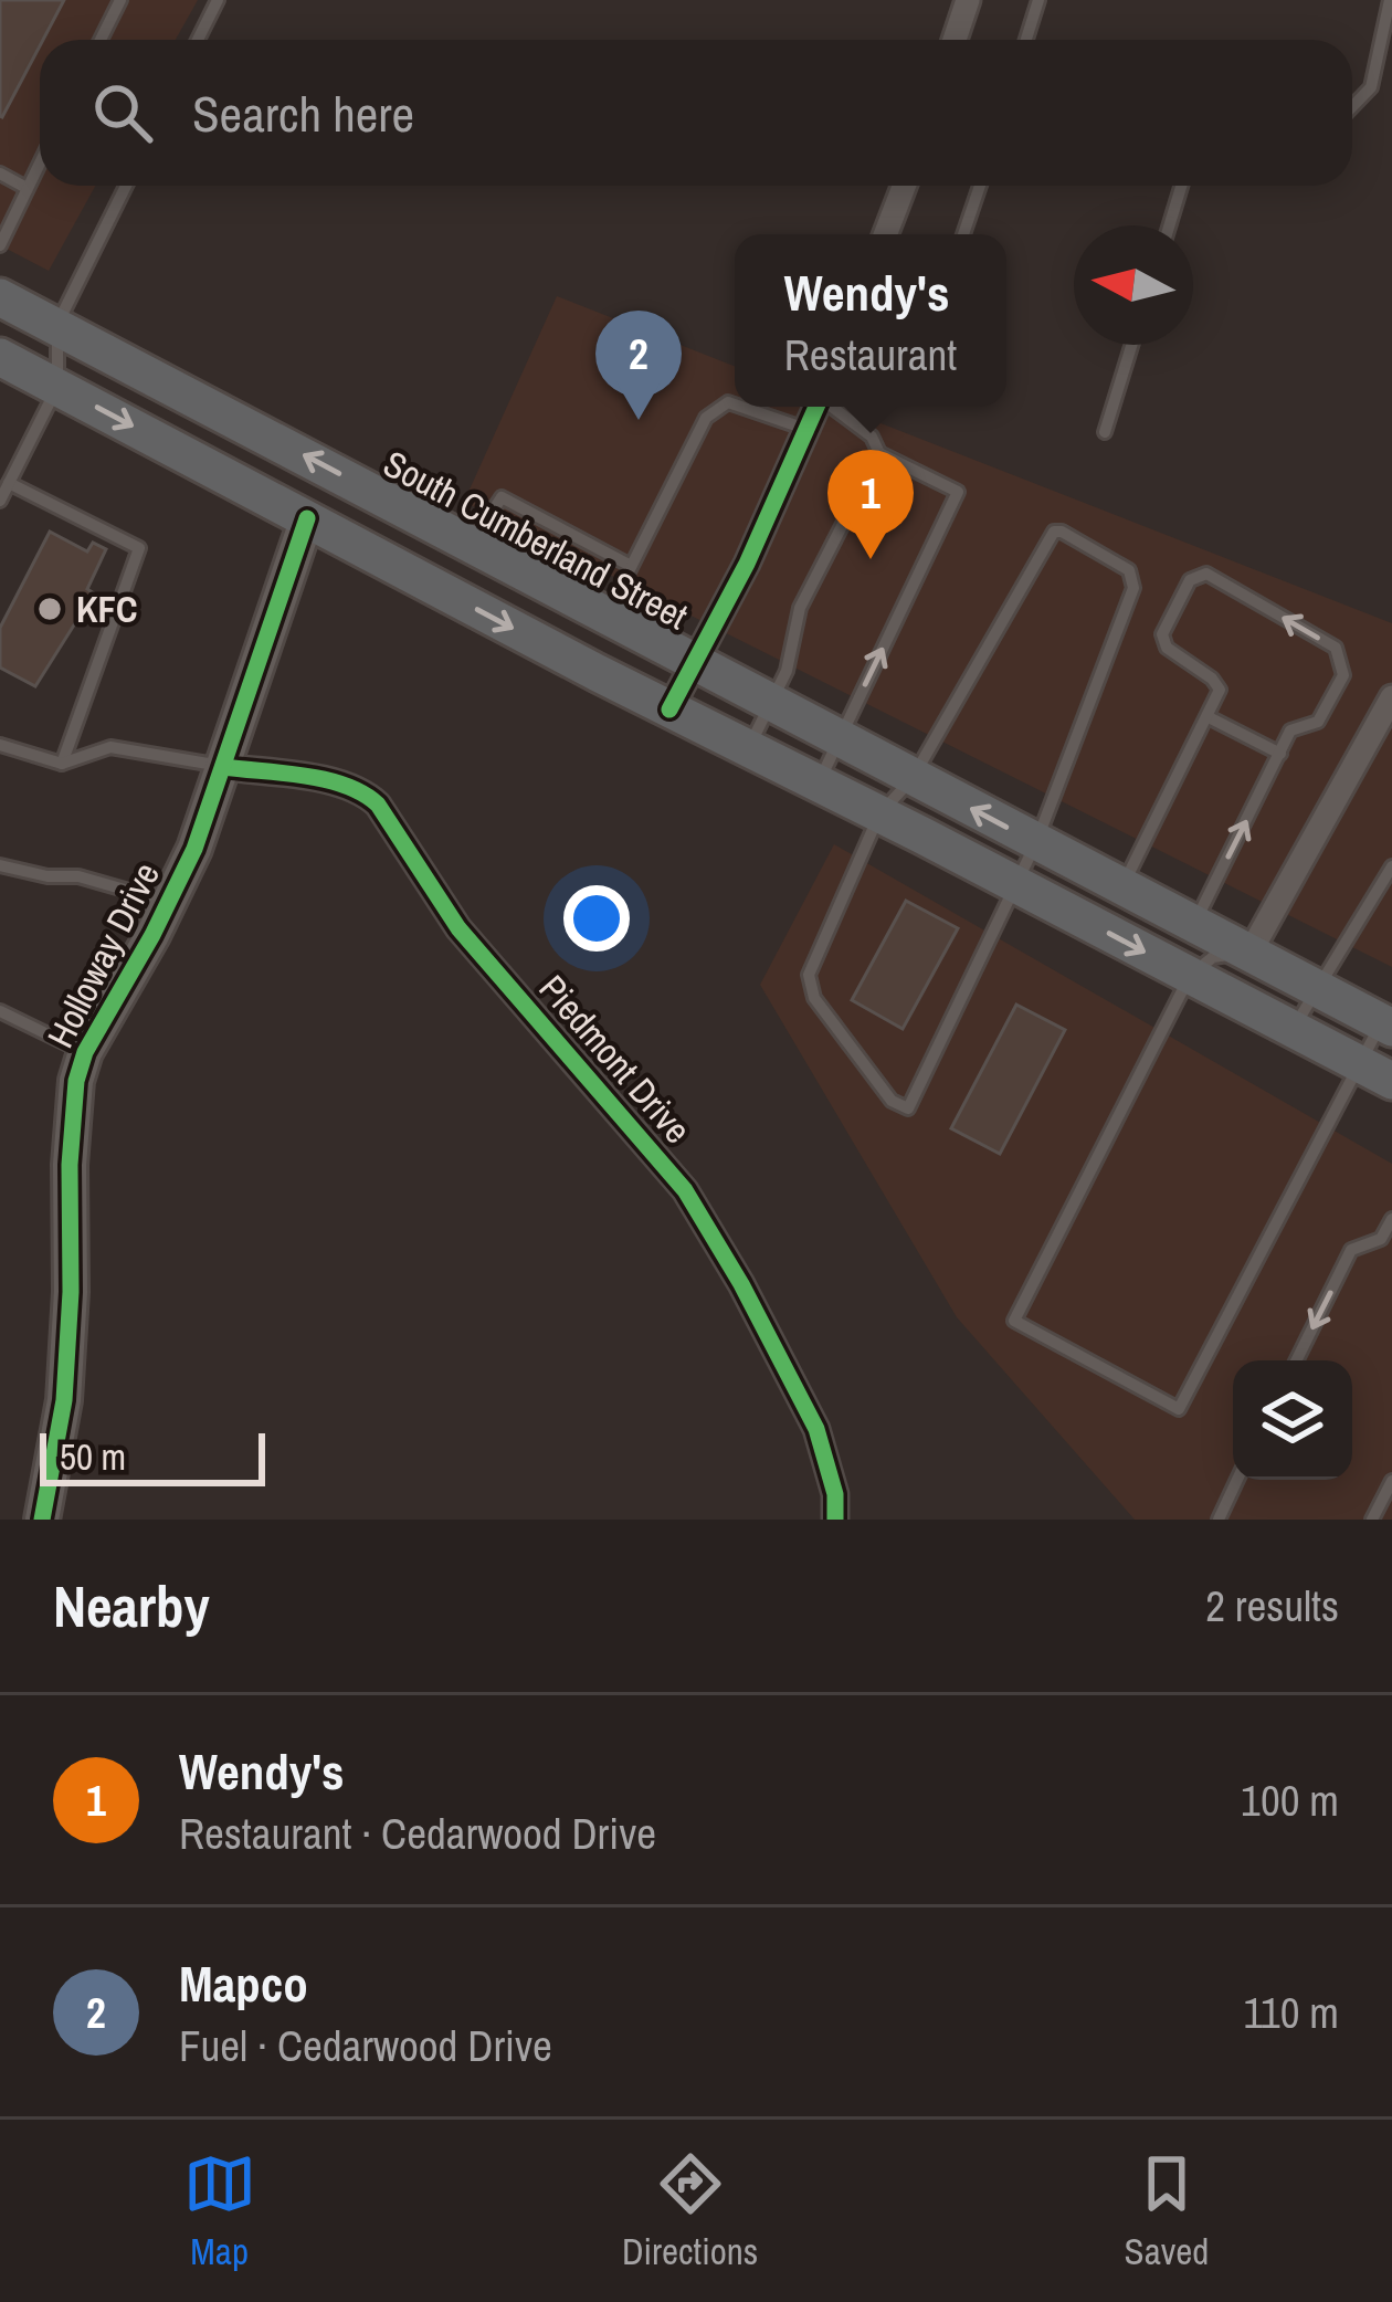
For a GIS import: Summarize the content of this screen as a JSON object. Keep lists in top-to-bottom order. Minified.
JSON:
{"streets":{"main road":["South Cumberland Street"],"street":["Holloway Drive","Piedmont Drive"]},"crossings":[["Holloway Drive","Piedmont Drive"]],"places":["KFC"],"scale_bar":"50 m","north":"left","page":{"search":"Search here","popup":["Wendy's","Restaurant"],"pins":["2","1"],"scale":"50 m","heading":["Nearby","2 results"],"list":[{"mark":"1","name":"Wendy's","note":"Restaurant · Cedarwood Drive","value":"100 m"},{"mark":"2","name":"Mapco","note":"Fuel · Cedarwood Drive","value":"110 m"}],"nav":["Map","Directions","Saved"]}}
